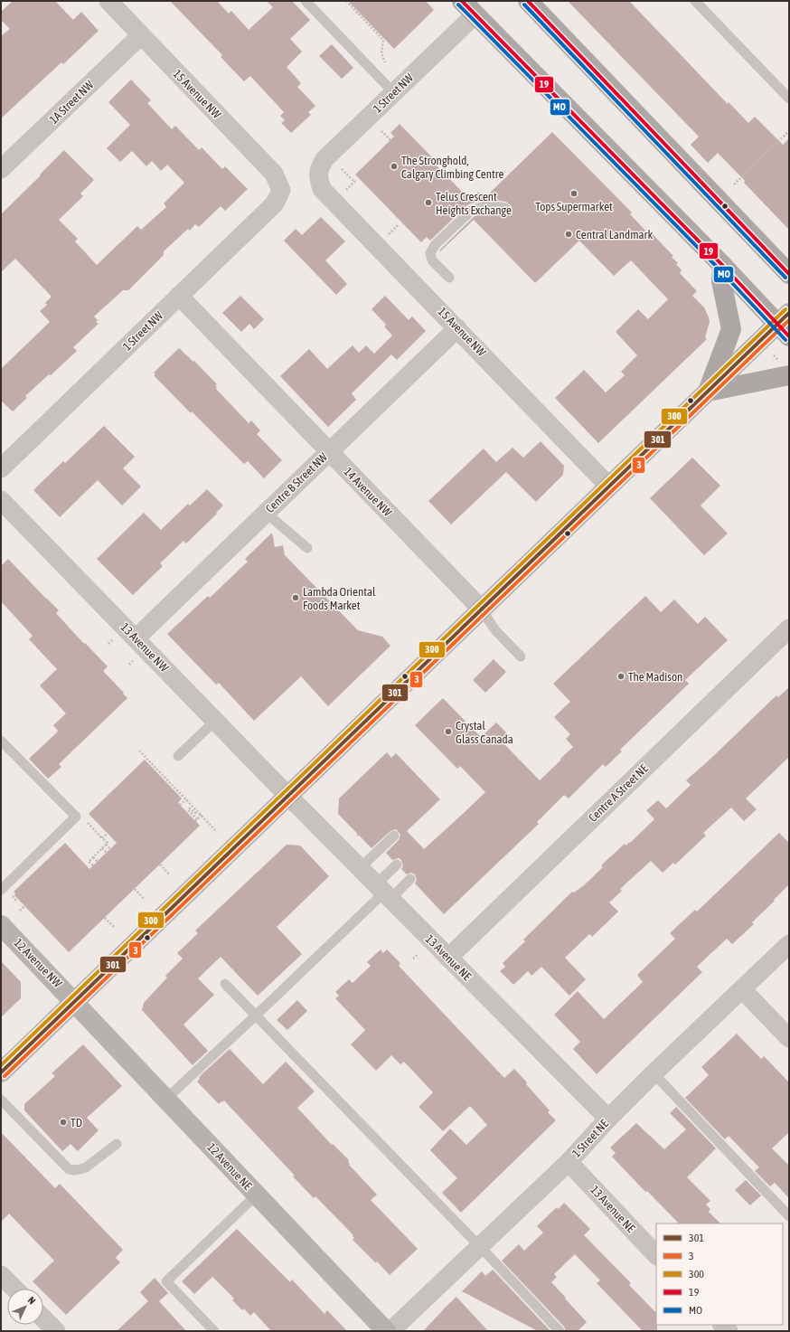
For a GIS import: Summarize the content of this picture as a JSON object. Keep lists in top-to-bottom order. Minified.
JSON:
{"streets":{"main road":["12 Avenue NW","12 Avenue NE"],"street":["1 Street NW","15 Avenue NW","1A Street NW","Centre B Street NW","14 Avenue NW","13 Avenue NW","Centre A Street NE","13 Avenue NE","1 Street NE"]},"crossings":[["1 Street NW","15 Avenue NW"],["1 Street NW","14 Avenue NW"],["15 Avenue NW","1A Street NW"],["15 Avenue NW","Centre B Street NW"],["Centre B Street NW","14 Avenue NW"],["Centre B Street NW","13 Avenue NW"],["13 Avenue NW","13 Avenue NE"],["Centre A Street NE","13 Avenue NE"],["13 Avenue NE","1 Street NE"],["12 Avenue NW","12 Avenue NE"]],"places":["The Stronghold, Calgary Climbing Centre","Tops Supermarket","Telus Crescent Heights Exchange","Central Landmark","Lambda Oriental Foods Market","The Madison","Crystal Glass Canada","TD"],"lines":["transit line 19","transit line MO","transit line 300","transit line 301","transit line 3"],"legend":["301","3","300","19","MO"],"north":"top right"}
